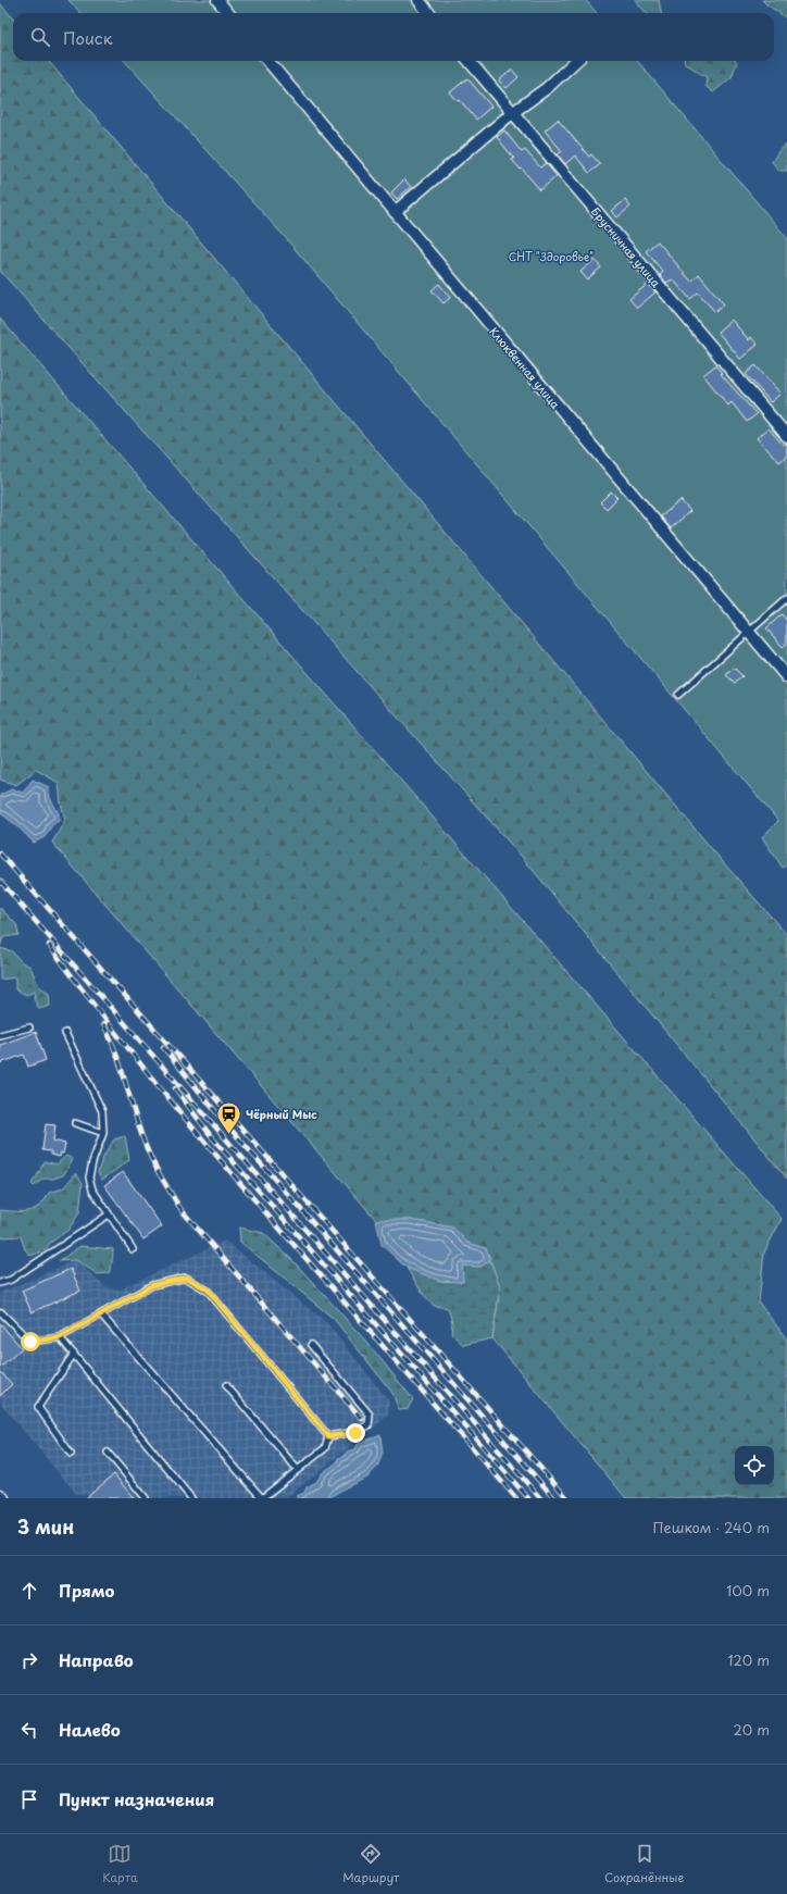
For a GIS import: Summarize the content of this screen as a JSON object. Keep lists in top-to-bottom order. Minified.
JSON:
{"streets":{"street":["Брусничная улица","Клюквенная улица"]},"parks":["СНТ \"Здоровье\""],"places":{"station":["Чёрный Мыс"]},"page":{"search":"Поиск","heading":["3 мин","Пешком · 240 m"],"list":[["Прямо","100 m"],["Направо","120 m"],["Налево","20 m"],"Пункт назначения"],"nav":["Карта","Маршрут","Сохранённые"]}}
